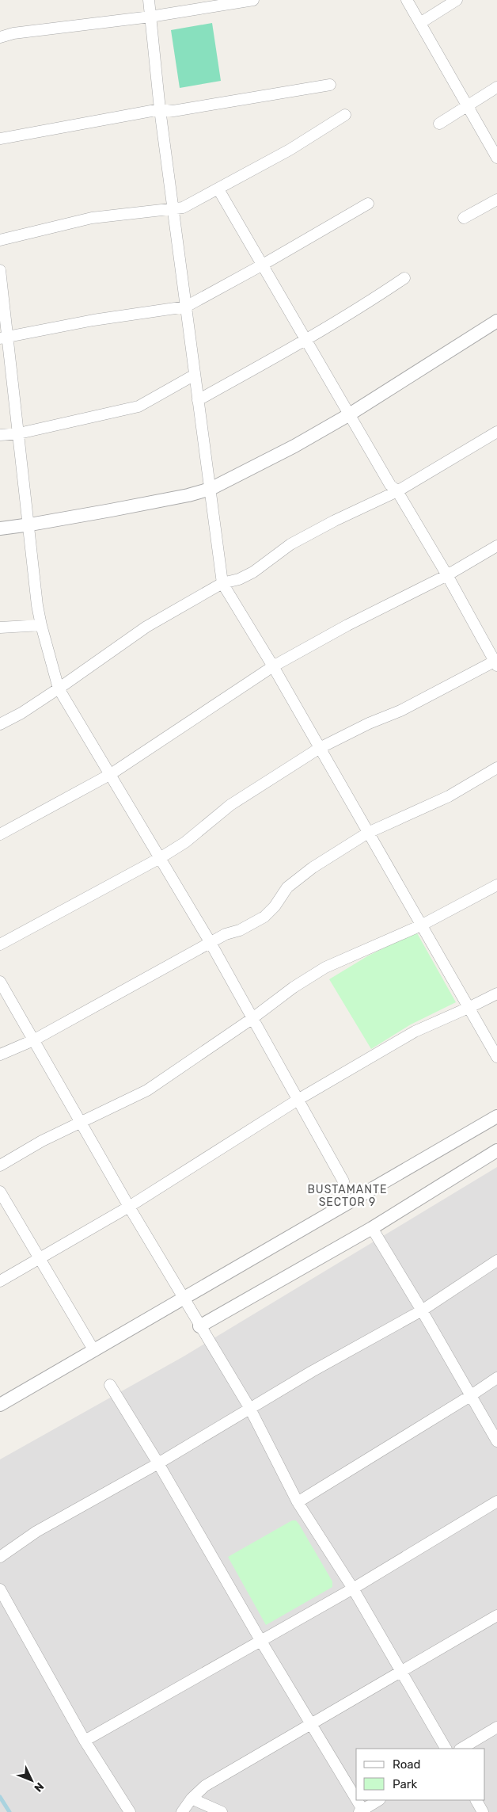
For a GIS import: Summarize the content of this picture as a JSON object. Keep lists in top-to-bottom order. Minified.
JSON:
{"districts":["BUSTAMANTE SECTOR 9"],"legend":["Road","Park"],"north":"bottom right"}
